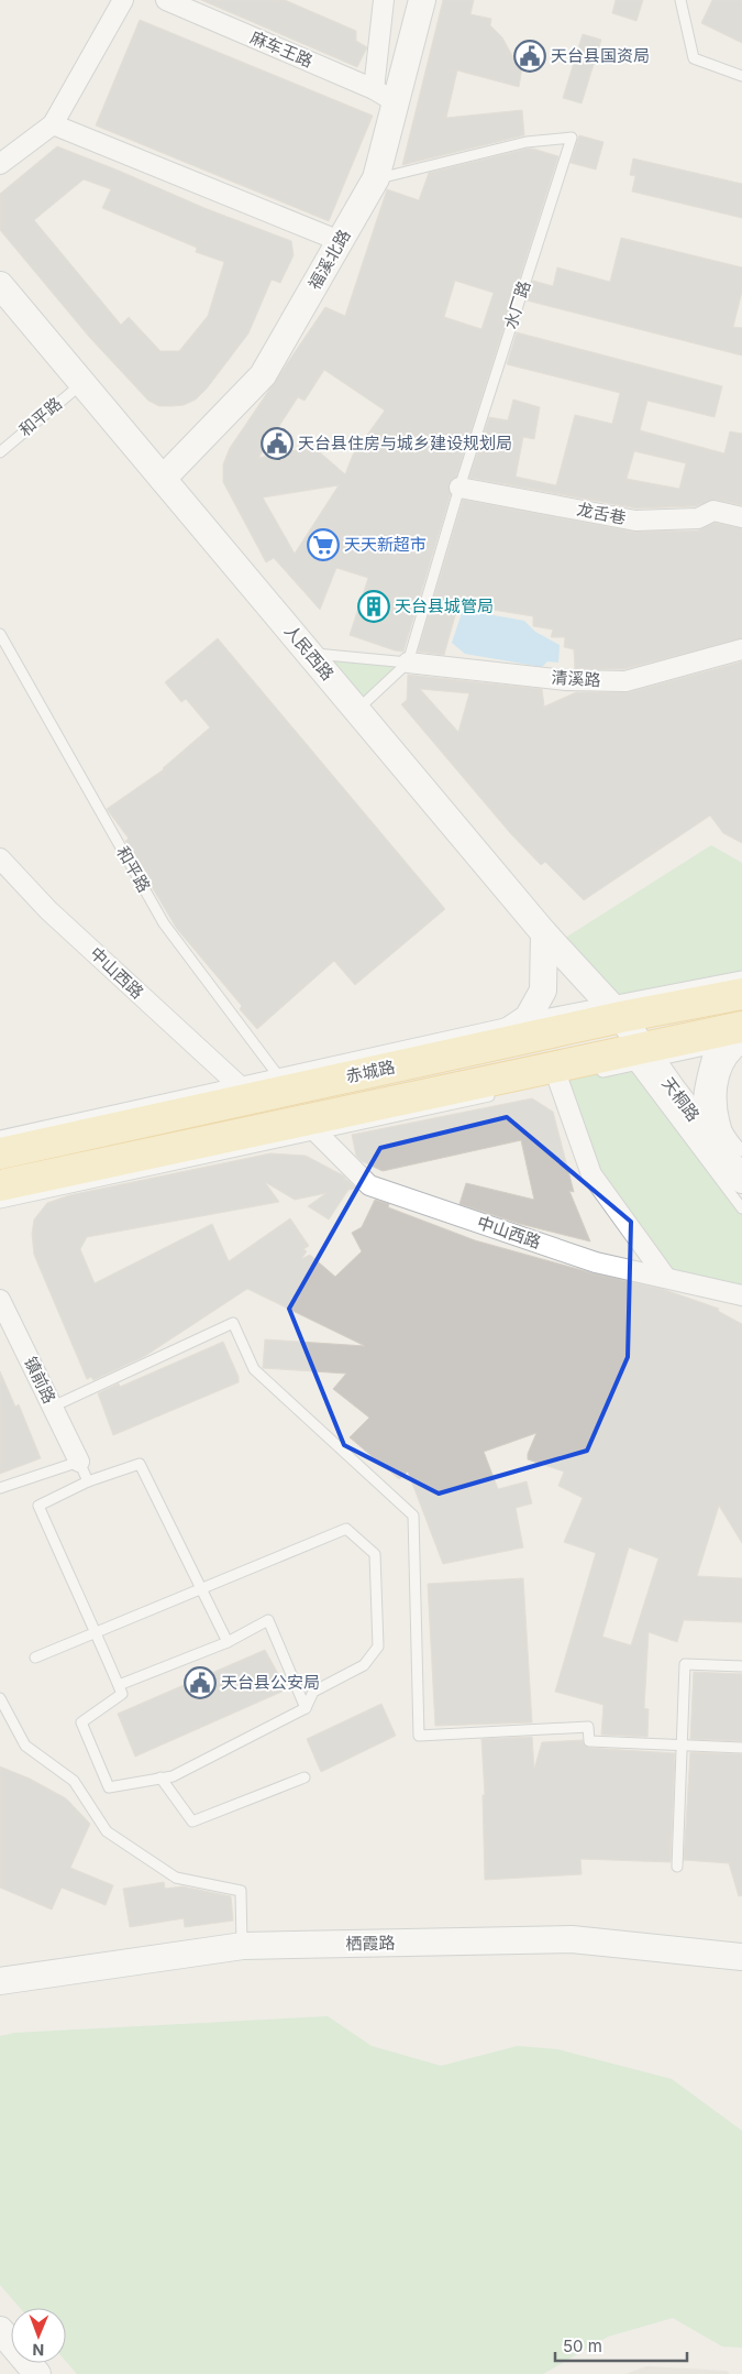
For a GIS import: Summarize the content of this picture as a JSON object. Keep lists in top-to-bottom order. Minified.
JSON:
{"streets":{"main road":["福溪北路","人民西路","赤城路","天桐路","栖霞路"],"street":["麻车王路","龙舌巷","清溪路","中山西路","镇前路"],"lane":["水厂路","和平路"]},"crossings":[["麻车王路","福溪北路"],["福溪北路","水厂路"],["福溪北路","人民西路"],["水厂路","龙舌巷"],["水厂路","清溪路"],["和平路","人民西路"],["和平路","赤城路"],["人民西路","赤城路"],["人民西路","天桐路"],["中山西路","赤城路"],["赤城路","天桐路"]],"places":{"public building":["天台县国资局","天台县住房与城乡建设规划局","天台县公安局"],"supermarket":["天天新超市"],"building":["天台县城管局"]},"scale_bar":"50 m","north":"bottom"}
